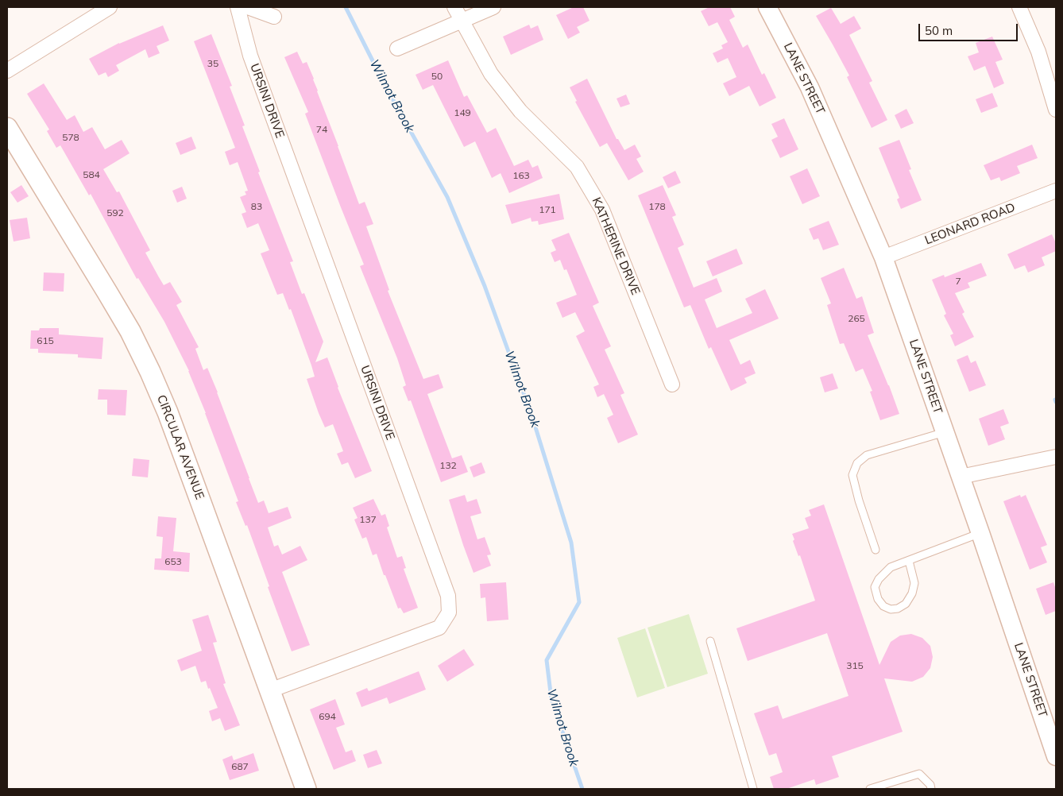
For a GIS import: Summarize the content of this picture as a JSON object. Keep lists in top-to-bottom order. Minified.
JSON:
{"streets":{"main road":["CIRCULAR AVENUE"],"street":["LANE STREET","URSINI DRIVE","LEONARD ROAD","KATHERINE DRIVE"]},"crossings":[["LANE STREET","LEONARD ROAD"],["URSINI DRIVE","CIRCULAR AVENUE"]],"water":["Wilmot Brook"],"house_numbers":["35","50","149","74","578","584","163","83","178","171","592","7","265","615","132","137","653","315","694","687"],"scale_bar":"50 m"}
